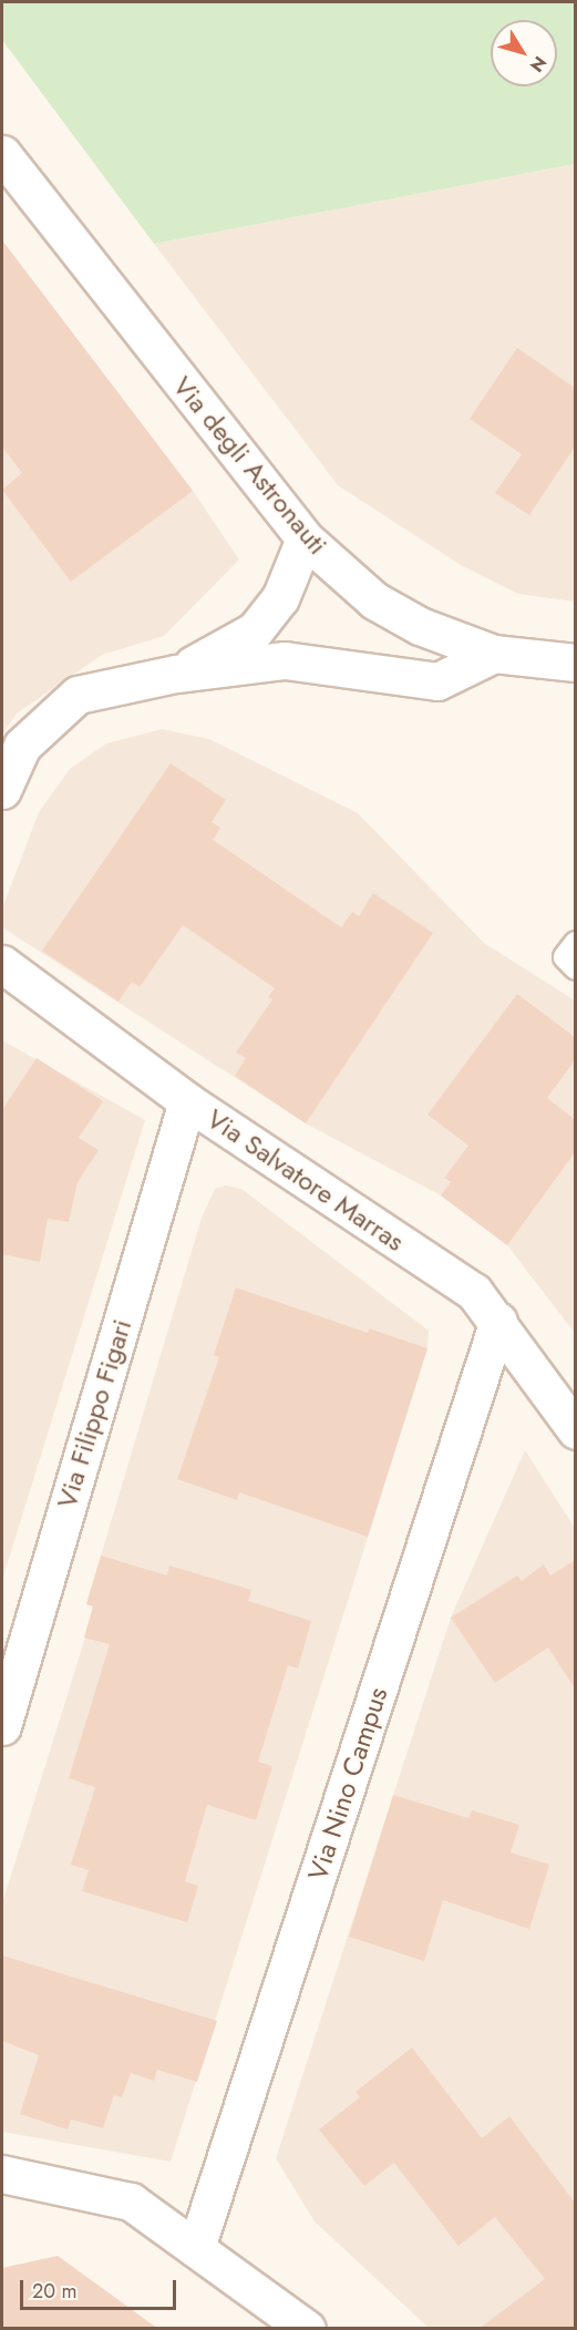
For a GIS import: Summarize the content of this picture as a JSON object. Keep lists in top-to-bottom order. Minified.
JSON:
{"streets":{"street":["Via degli Astronauti","Via Salvatore Marras","Via Filippo Figari","Via Nino Campus"]},"crossings":[["Via Salvatore Marras","Via Filippo Figari"],["Via Salvatore Marras","Via Nino Campus"]],"scale_bar":"20 m","north":"bottom right"}
